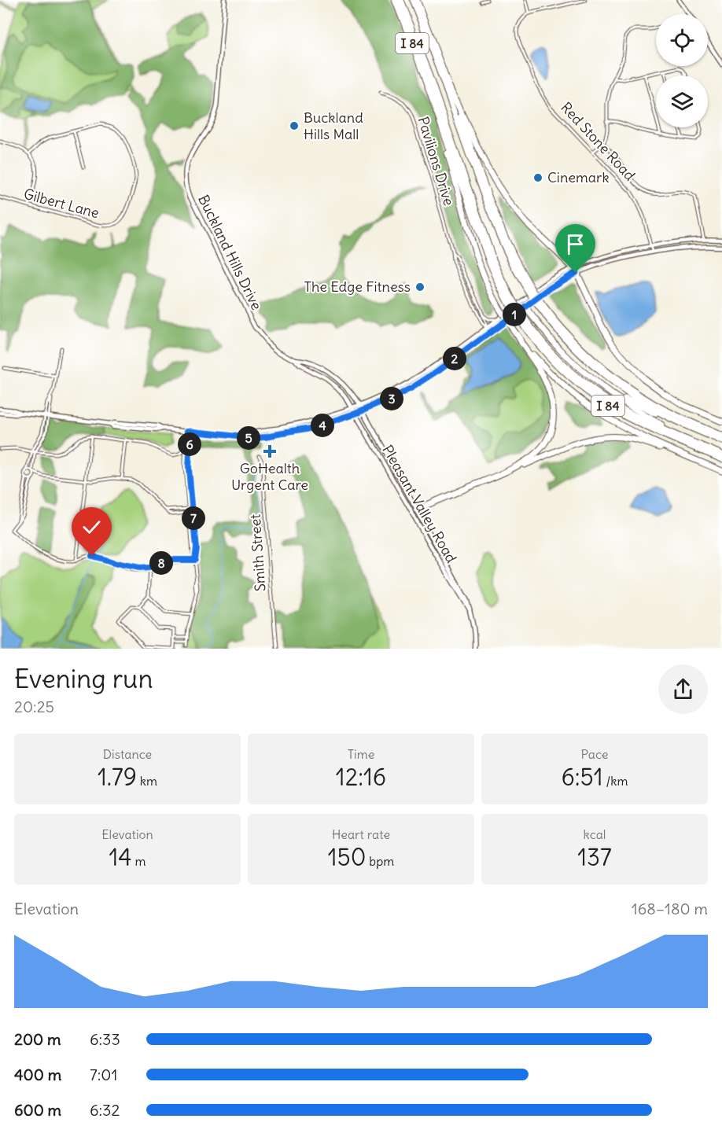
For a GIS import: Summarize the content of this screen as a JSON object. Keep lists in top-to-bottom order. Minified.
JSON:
{"streets":{"highway":["I 84"],"main road":["Buckland Hills Drive","Pleasant Valley Road"],"street":["Red Stone Road","Pavilions Drive","Gilbert Lane","Smith Street"]},"crossings":[["Buckland Hills Drive","Pleasant Valley Road"]],"places":{"other":["Buckland Hills Mall","Cinemark","The Edge Fitness"],"health":["GoHealth Urgent Care"]},"page":{"pins":["1","2","3","4","5","6","7","8"],"heading":["Evening run","20:25"],"stats":[["Distance","1.79 km"],["Time","12:16"],["Pace","6:51 /km"],["Elevation","14 m"],["Heart rate","150 bpm"],["kcal","137"]],"chart":["Elevation","168–180 m"],"list":[{"name":"200 m","note":"6:33"},{"name":"400 m","note":"7:01"},{"name":"600 m","note":"6:32"}]}}
